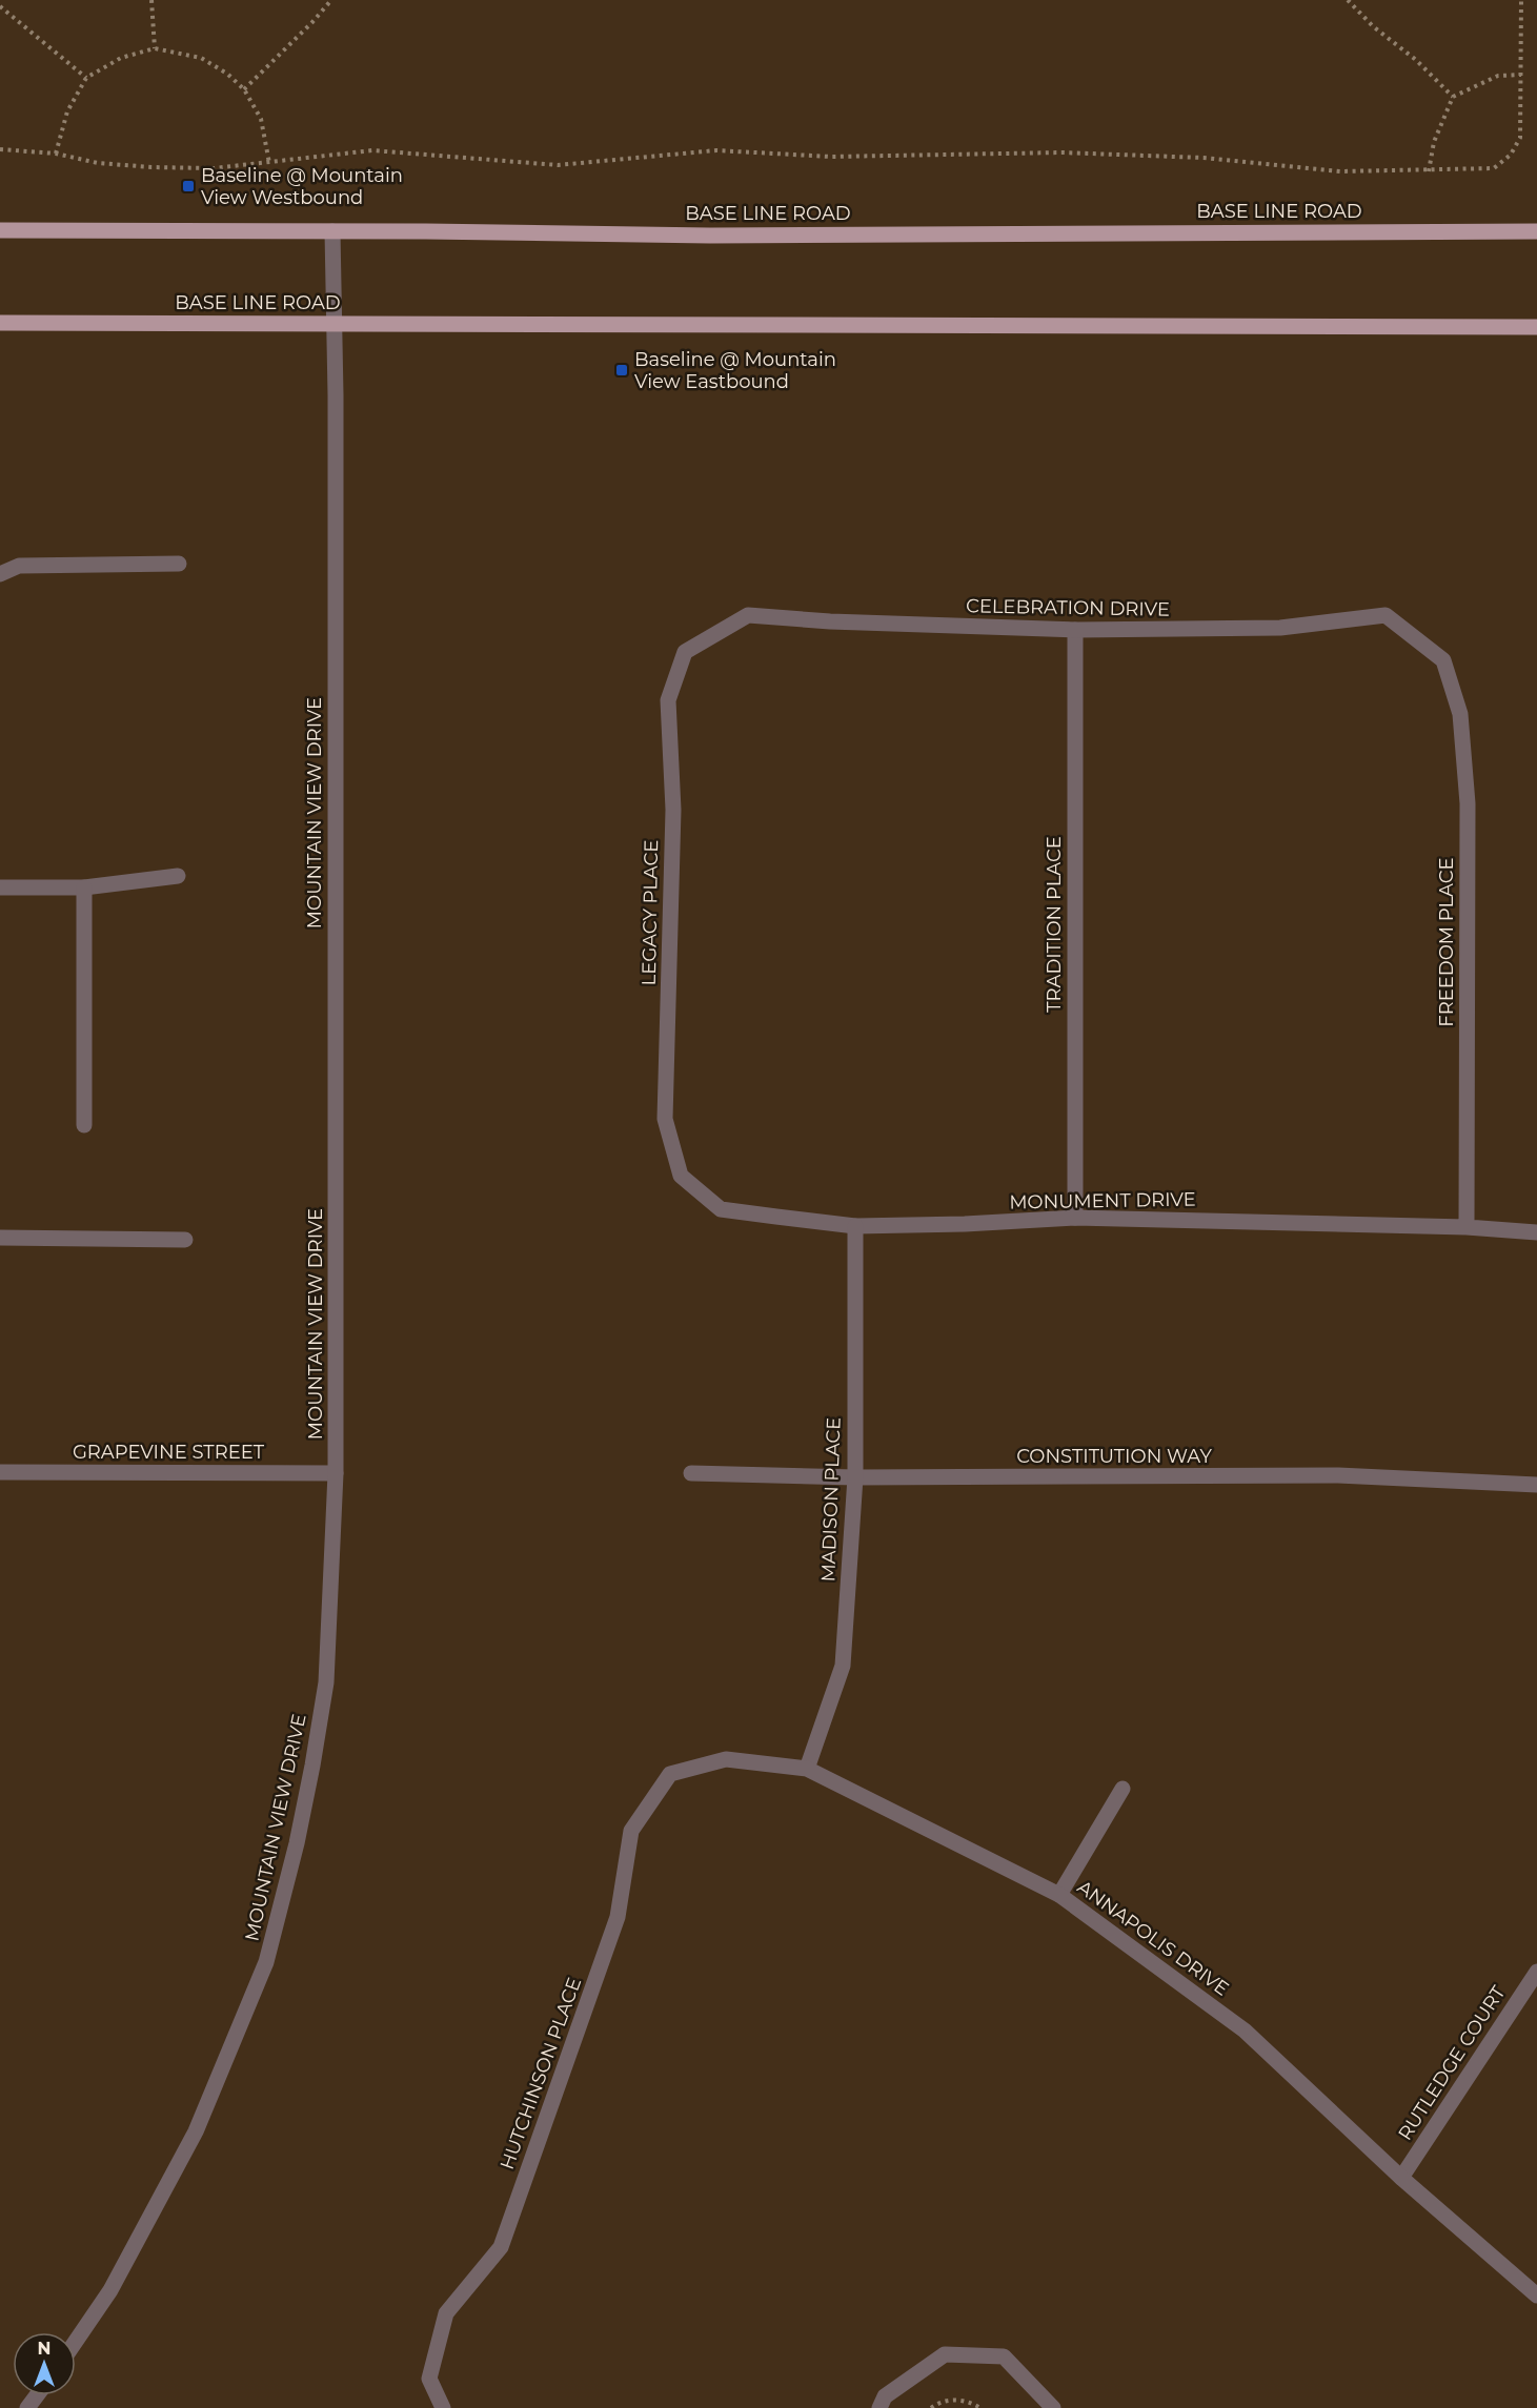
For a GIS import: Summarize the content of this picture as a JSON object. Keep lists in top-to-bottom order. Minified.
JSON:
{"streets":{"main road":["BASE LINE ROAD"],"street":["CELEBRATION DRIVE","MOUNTAIN VIEW DRIVE","LEGACY PLACE","TRADITION PLACE","FREEDOM PLACE","MONUMENT DRIVE","GRAPEVINE STREET","CONSTITUTION WAY","MADISON PLACE","ANNAPOLIS DRIVE","RUTLEDGE COURT","HUTCHINSON PLACE"]},"crossings":[["BASE LINE ROAD","MOUNTAIN VIEW DRIVE"],["CELEBRATION DRIVE","LEGACY PLACE"],["CELEBRATION DRIVE","TRADITION PLACE"],["CELEBRATION DRIVE","FREEDOM PLACE"],["MOUNTAIN VIEW DRIVE","GRAPEVINE STREET"],["LEGACY PLACE","MONUMENT DRIVE"],["TRADITION PLACE","MONUMENT DRIVE"],["FREEDOM PLACE","MONUMENT DRIVE"],["MONUMENT DRIVE","MADISON PLACE"],["CONSTITUTION WAY","MADISON PLACE"],["MADISON PLACE","ANNAPOLIS DRIVE"],["ANNAPOLIS DRIVE","RUTLEDGE COURT"],["ANNAPOLIS DRIVE","HUTCHINSON PLACE"]],"places":{"transit":["Baseline @ Mountain View Westbound","Baseline @ Mountain View Eastbound"]},"north":"top"}
